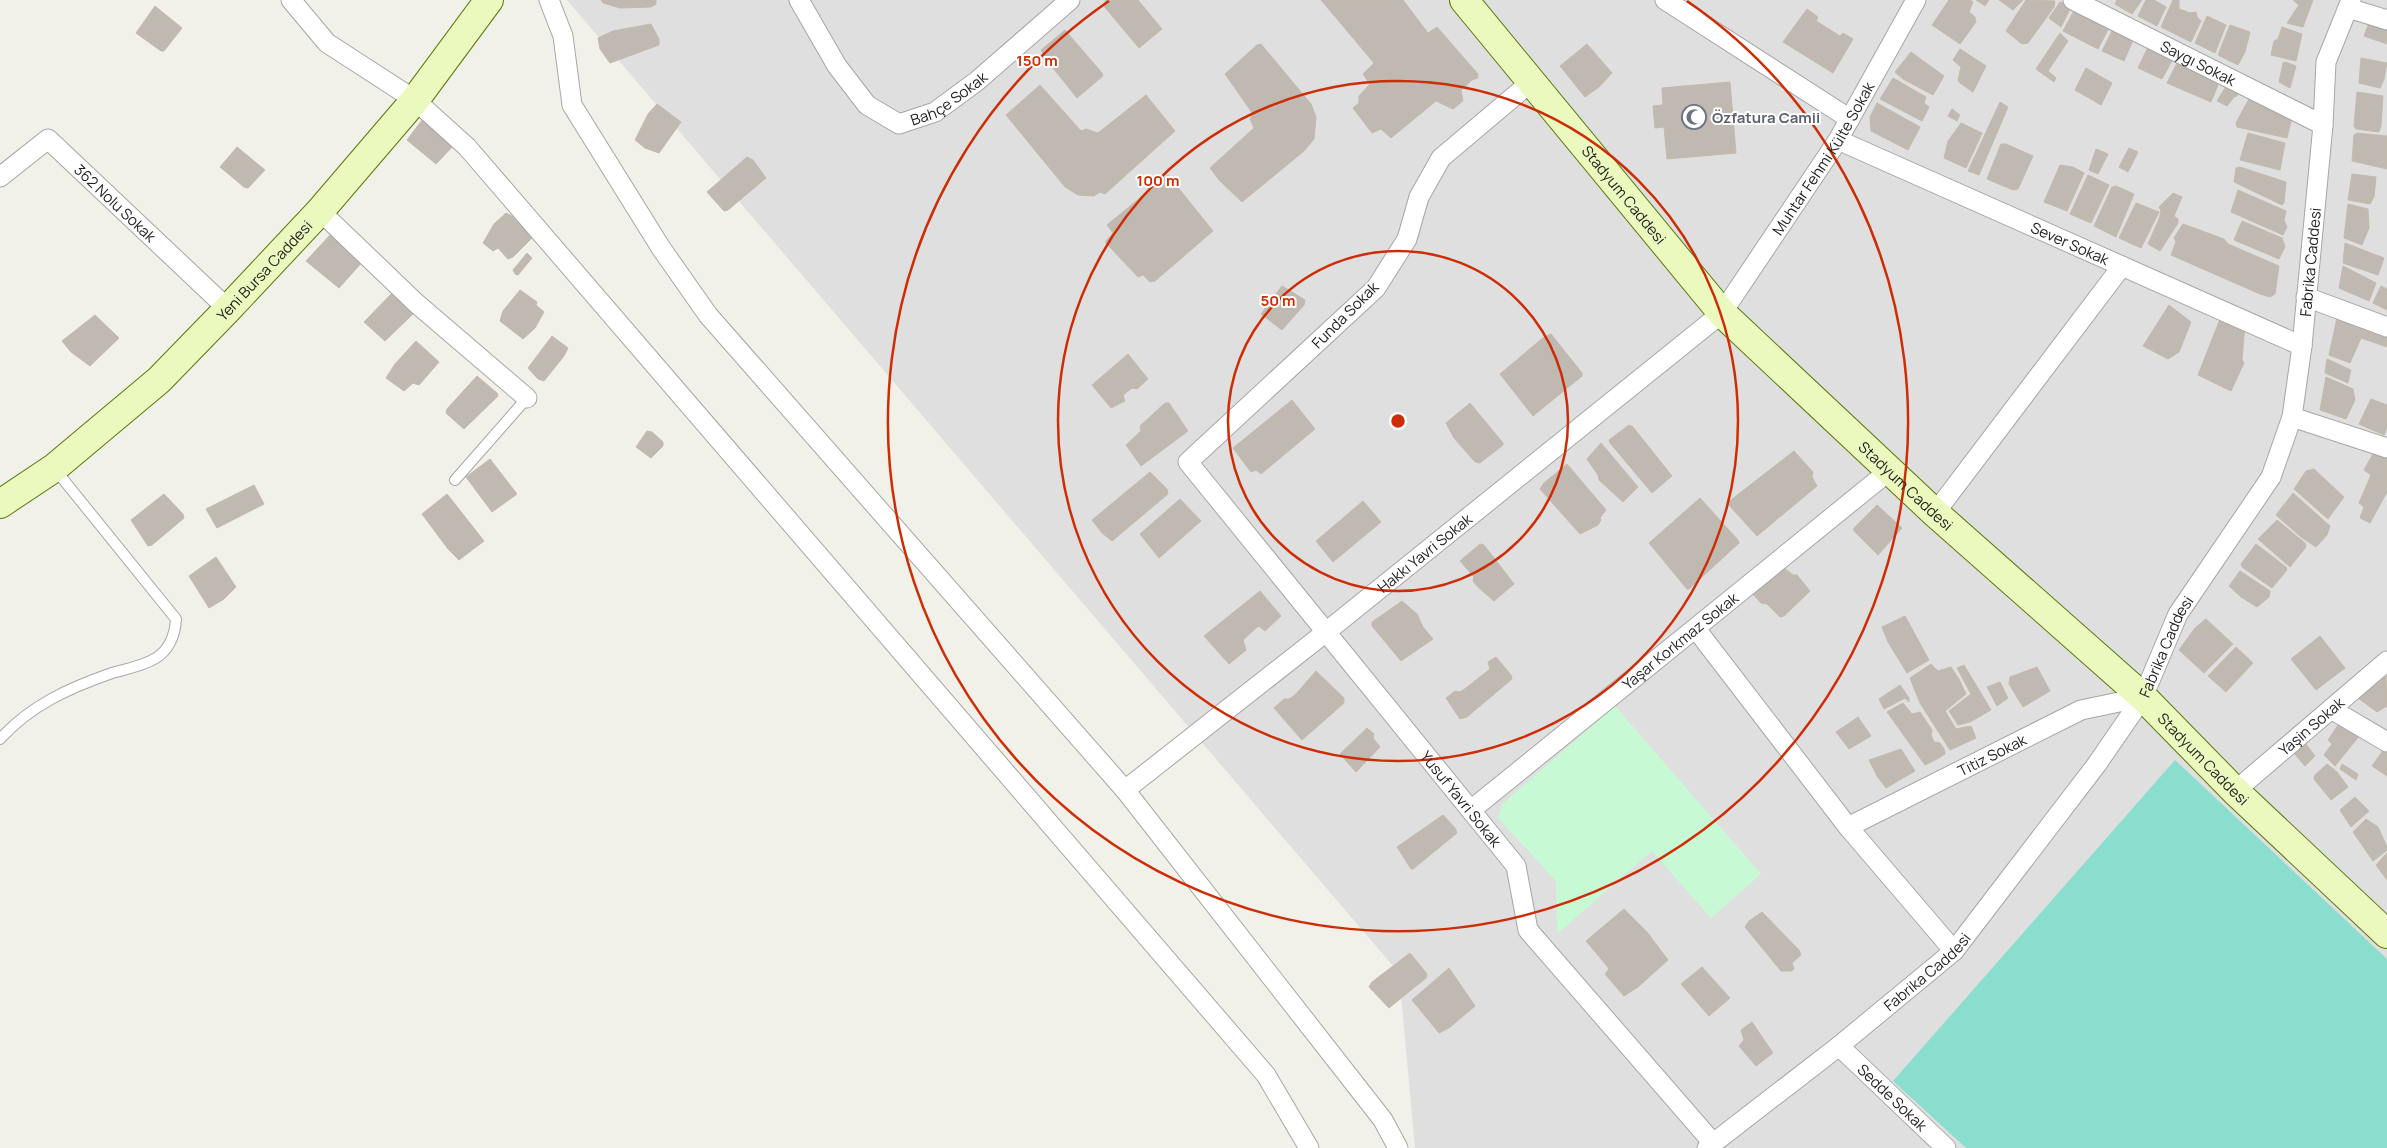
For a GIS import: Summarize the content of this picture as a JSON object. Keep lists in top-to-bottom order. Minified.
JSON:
{"streets":{"street":["Saygı Sokak","Bahçe Sokak","Muhtar Fehmi Külte Sokak","Stadyum Caddesi","362 Nolu Sokak","Sever Sokak","Fabrika Caddesi","Yeni Bursa Caddesi","Funda Sokak","Hakkı Yavri Sokak","Yaşar Korkmaz Sokak","Yaşin Sokak","Titiz Sokak","Yusuf Yavri Sokak","Sedde Sokak"]},"crossings":[["Saygı Sokak","Fabrika Caddesi"],["Muhtar Fehmi Külte Sokak","Stadyum Caddesi"],["Muhtar Fehmi Külte Sokak","Sever Sokak"],["Muhtar Fehmi Külte Sokak","Hakkı Yavri Sokak"],["Stadyum Caddesi","Fabrika Caddesi"],["Stadyum Caddesi","Funda Sokak"],["Stadyum Caddesi","Hakkı Yavri Sokak"],["Stadyum Caddesi","Yaşar Korkmaz Sokak"],["Stadyum Caddesi","Yaşin Sokak"],["Stadyum Caddesi","Titiz Sokak"],["362 Nolu Sokak","Yeni Bursa Caddesi"],["Sever Sokak","Fabrika Caddesi"],["Fabrika Caddesi","Titiz Sokak"],["Fabrika Caddesi","Yusuf Yavri Sokak"],["Fabrika Caddesi","Sedde Sokak"],["Funda Sokak","Yusuf Yavri Sokak"],["Hakkı Yavri Sokak","Yusuf Yavri Sokak"],["Yaşar Korkmaz Sokak","Yusuf Yavri Sokak"]],"places":{"mosque":["Özfatura Camii"]},"rings":["150 m","100 m","50 m"]}
